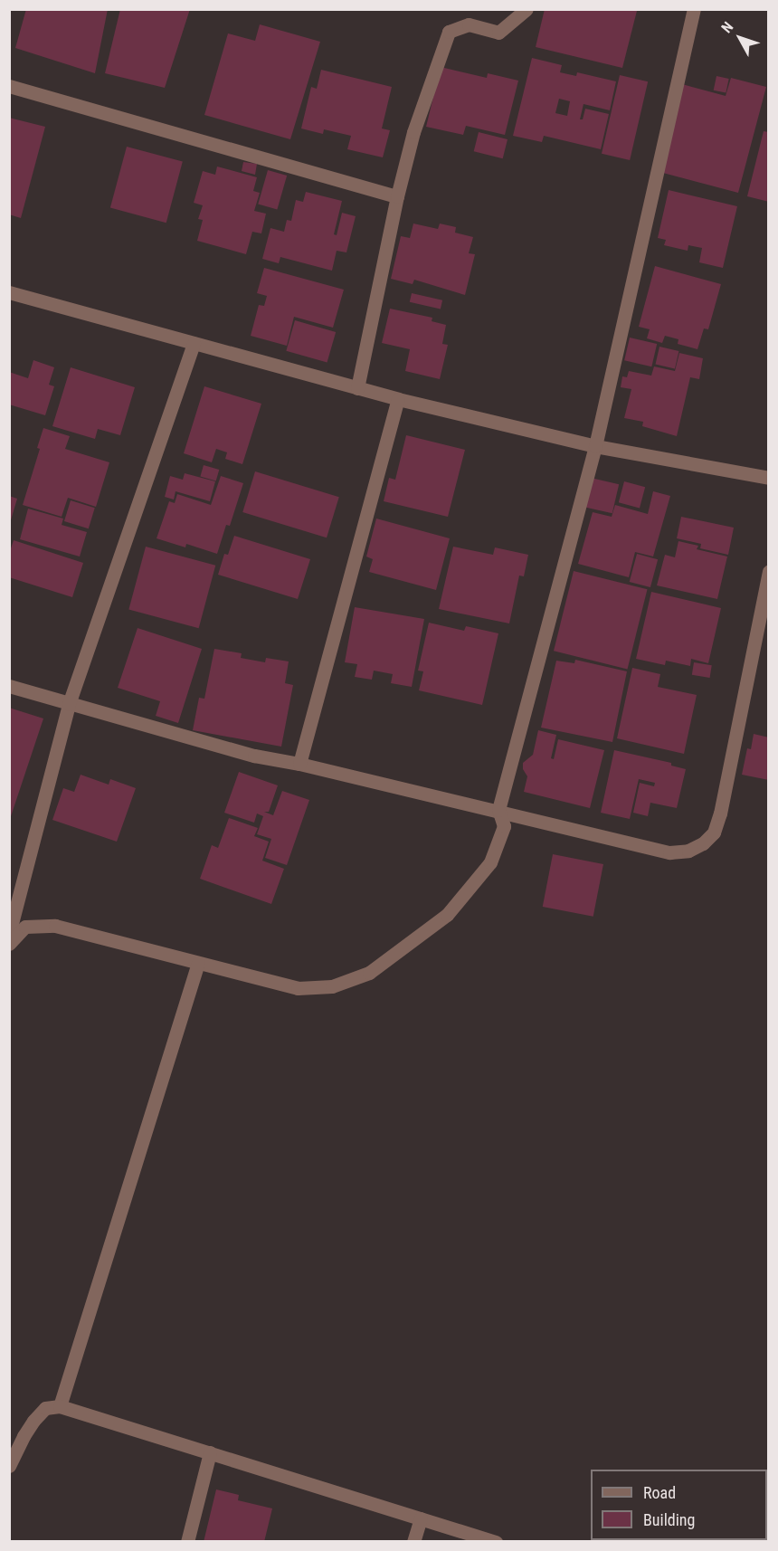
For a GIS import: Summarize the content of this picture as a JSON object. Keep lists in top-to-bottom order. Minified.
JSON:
{"legend":["Road","Building"],"north":"top left"}
